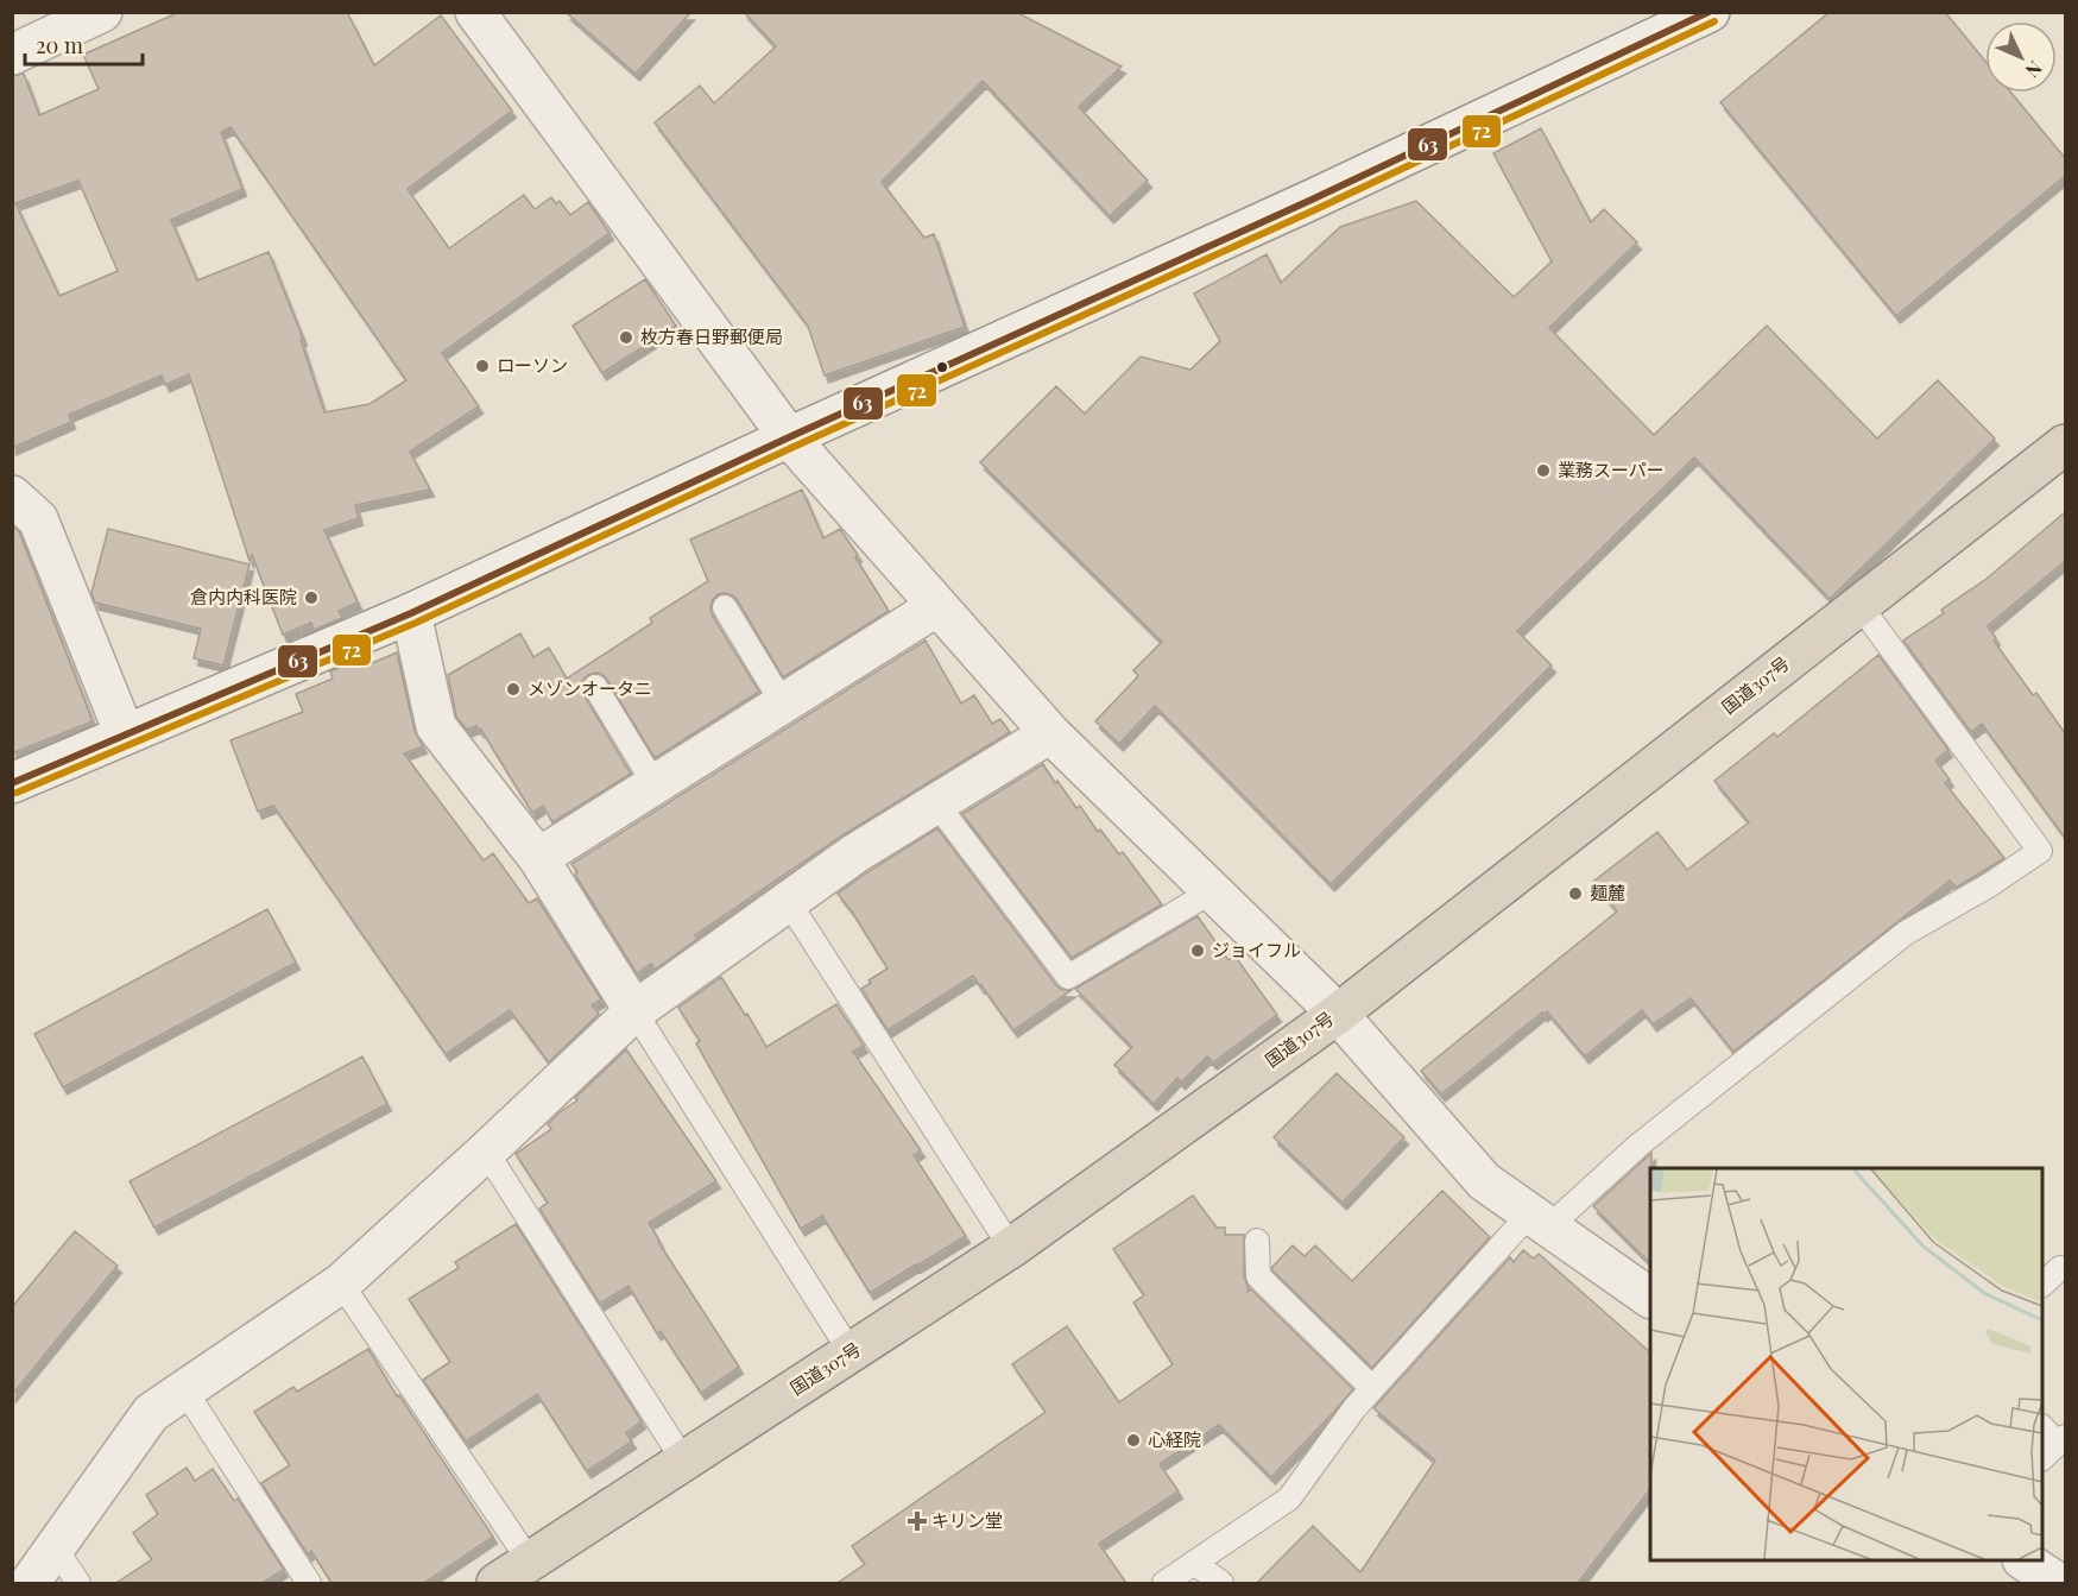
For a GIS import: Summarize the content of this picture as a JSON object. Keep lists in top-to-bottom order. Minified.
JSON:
{"streets":{"highway":["国道307号"]},"places":{"other":["枚方春日野郵便局","ローソン","業務スーパー","倉内内科医院","メゾンオータニ","麺麓","ジョイフル","心経院"],"health":["キリン堂"]},"lines":["transit line 63","transit line 72"],"scale_bar":"20 m","north":"bottom right"}
